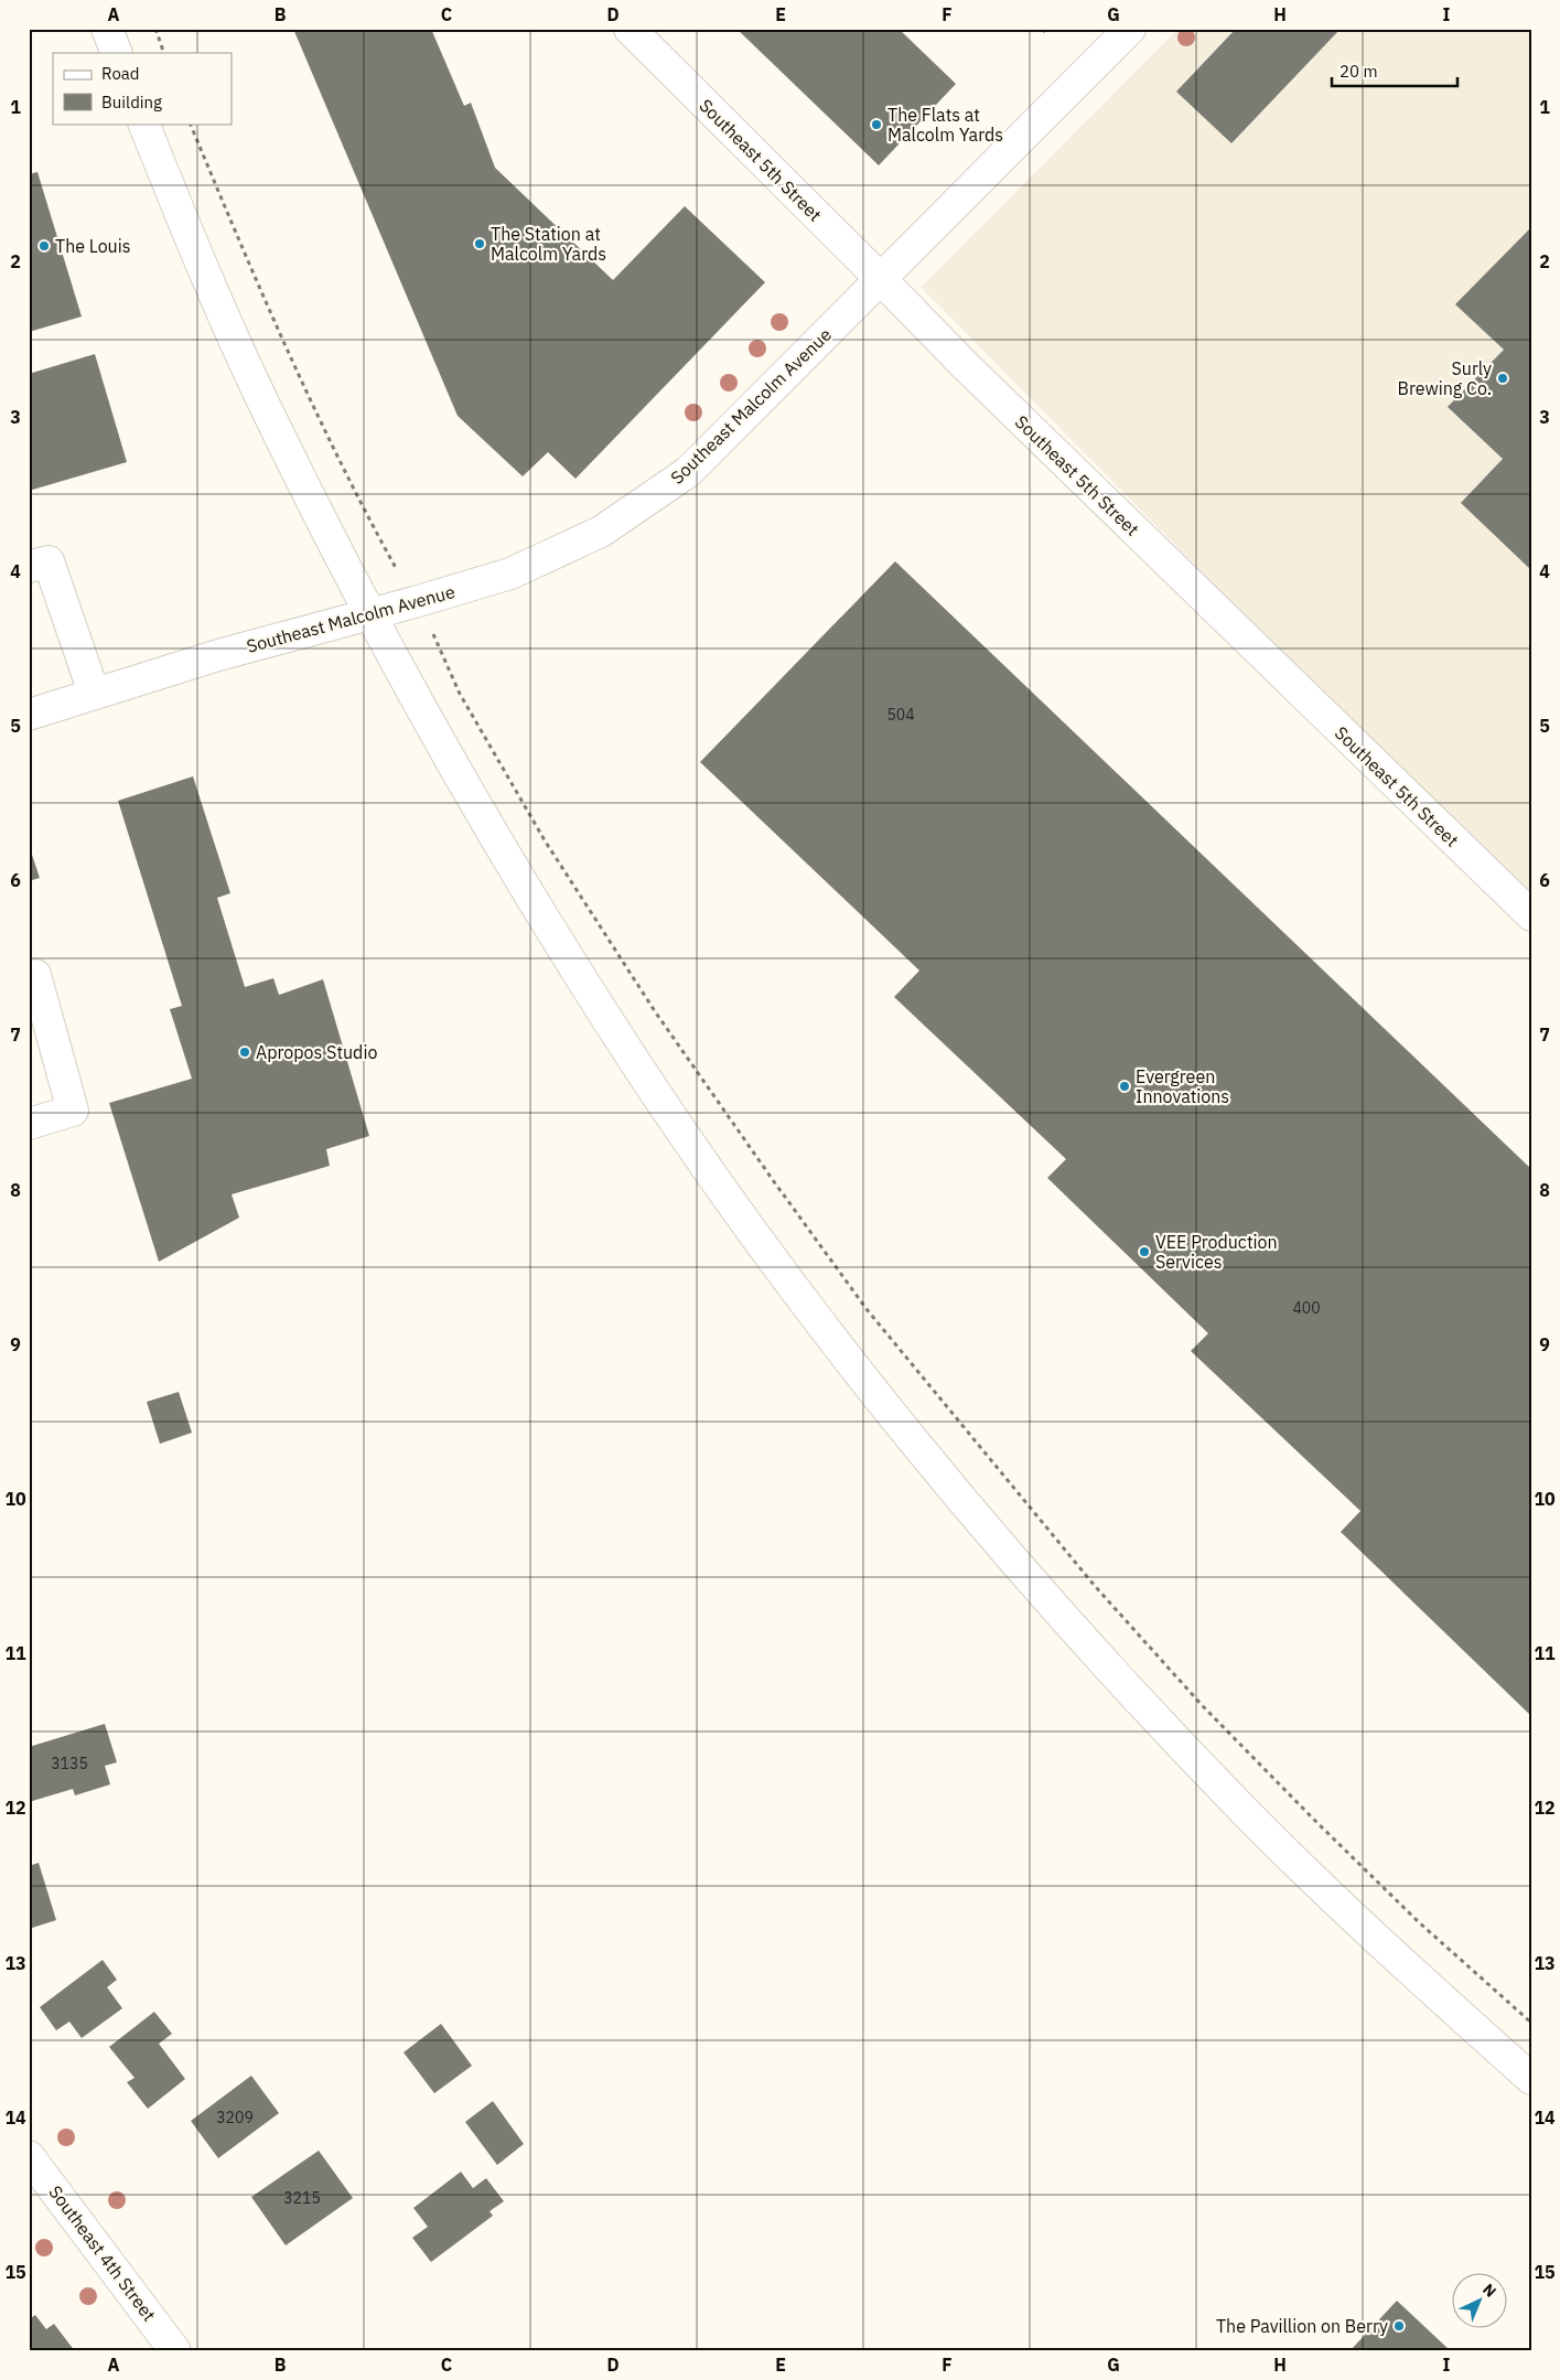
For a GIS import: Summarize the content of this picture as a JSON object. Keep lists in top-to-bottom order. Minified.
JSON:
{"streets":{"street":["Southeast 5th Street","Southeast Malcolm Avenue","Southeast 4th Street"]},"crossings":[["Southeast 5th Street","Southeast Malcolm Avenue"]],"places":["The Flats at Malcolm Yards","The Station at Malcolm Yards","The Louis","Surly Brewing Co.","Apropos Studio","Evergreen Innovations","VEE Production Services","The Pavillion on Berry"],"house_numbers":["504","400","3135","3209","3215"],"legend":["Road","Building"],"scale_bar":"20 m","north":"top right","grid":{"columns":["A","B","C","D","E","F","G","H","I"],"rows":["1","2","3","4","5","6","7","8","9","10","11","12","13","14","15"]}}
